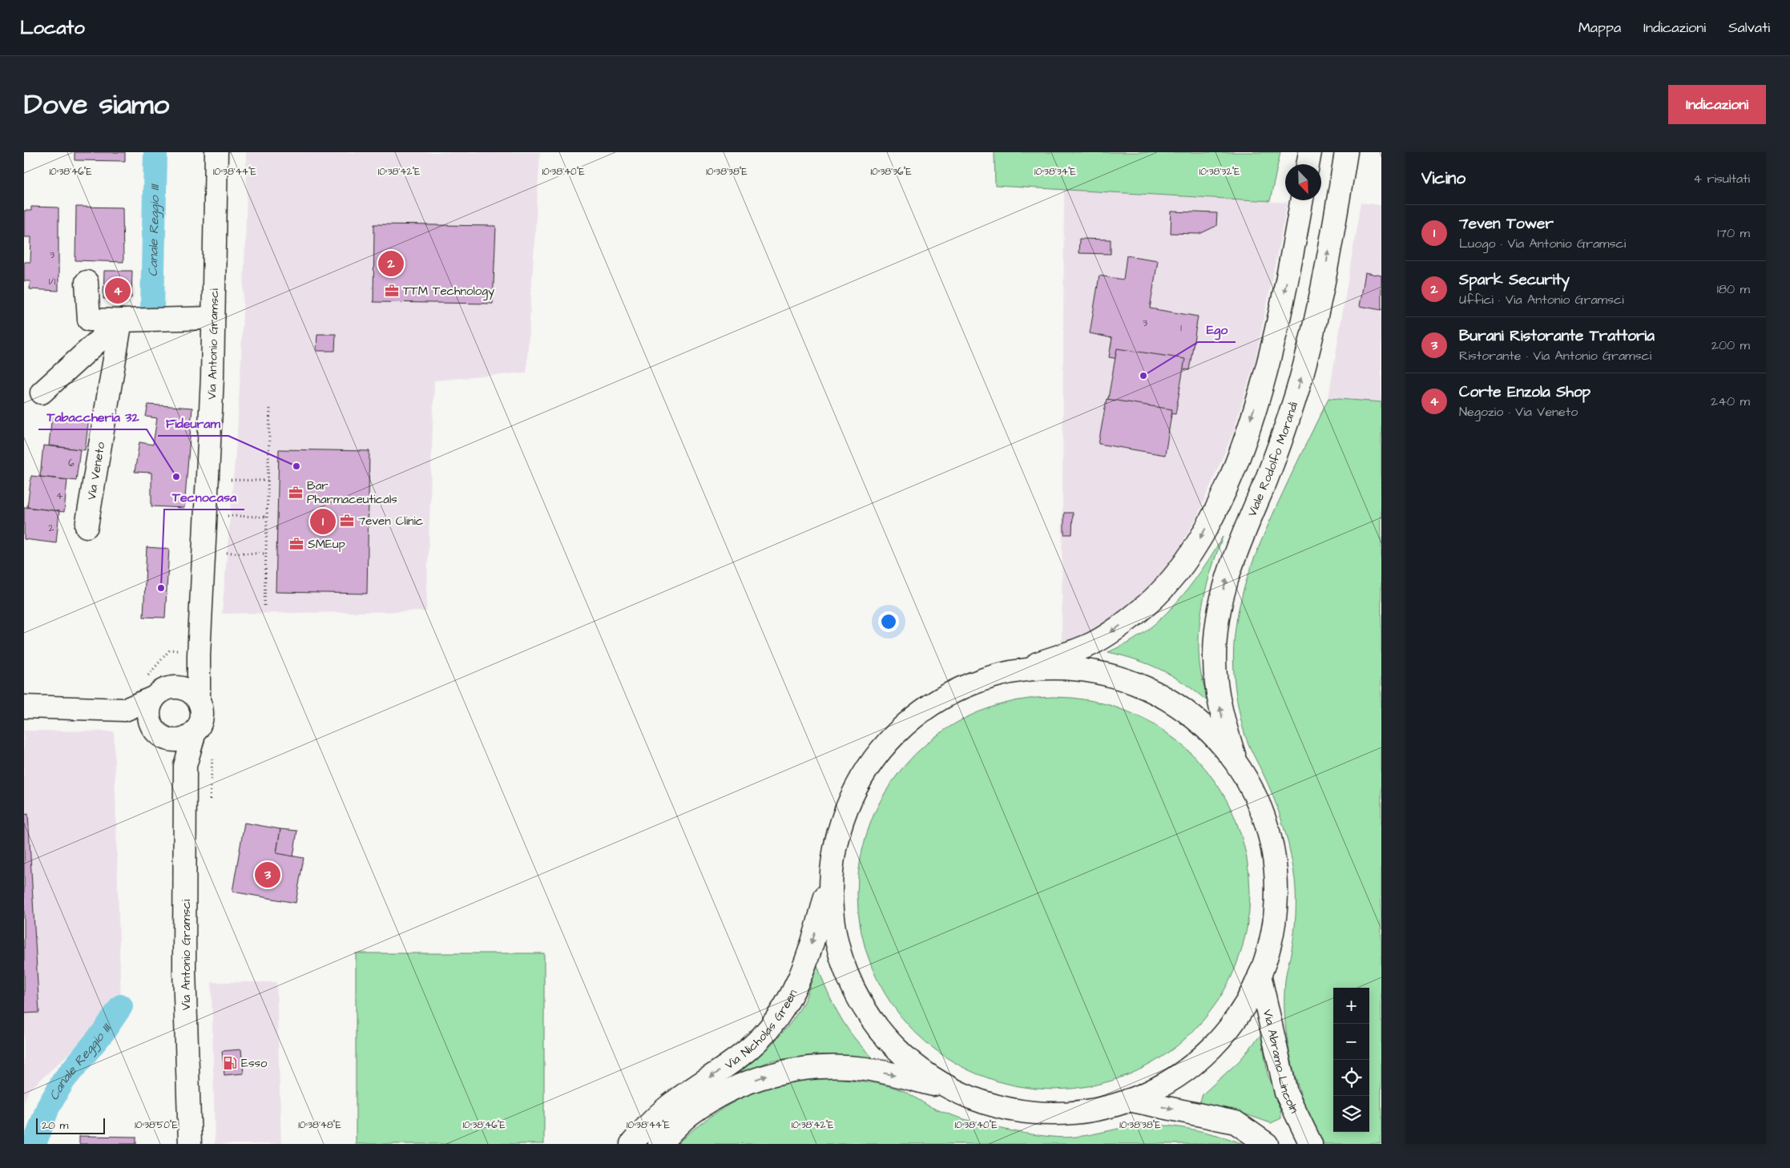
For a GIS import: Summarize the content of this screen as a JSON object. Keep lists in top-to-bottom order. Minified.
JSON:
{"streets":{"street":["Via Antonio Gramsci","Viale Rodolfo Morandi","Via Veneto","Via Nicholas Green","Via Abramo Lincoln"]},"crossings":[["Viale Rodolfo Morandi","Via Nicholas Green"],["Viale Rodolfo Morandi","Via Abramo Lincoln"]],"water":["Canale Reggio III"],"places":{"office":["TTM Technology","Bar Pharmaceuticals","7even Clinic","SMEup"],"other":["Ego","Fideuram","Tabaccheria 32","Tecnocasa"],"fuel station":["Esso"]},"house_numbers":["3","1/1","3","1","6","4","2"],"scale_bar":"20 m","north":"bottom right","page":{"header":"Locato","nav":["Mappa","Indicazioni","Salvati"],"title":"Dove siamo","buttons":"Indicazioni","heading":["Vicino","4 risultati"],"list":[{"mark":"1","name":"7even Tower","note":"Luogo · Via Antonio Gramsci","value":"170 m"},{"mark":"2","name":"Spark Security","note":"Uffici · Via Antonio Gramsci","value":"180 m"},{"mark":"3","name":"Burani Ristorante Trattoria","note":"Ristorante · Via Antonio Gramsci","value":"200 m"},{"mark":"4","name":"Corte Enzola Shop","note":"Negozio · Via Veneto","value":"240 m"}],"pins":["2","4","1","3"],"map_buttons":["+","−"],"scale":"20 m"},"coordinates":["10°38'46\"E","10°38'44\"E","10°38'42\"E","10°38'40\"E","10°38'38\"E","10°38'36\"E","10°38'34\"E","10°38'32\"E","10°38'50\"E","10°38'48\"E"]}
